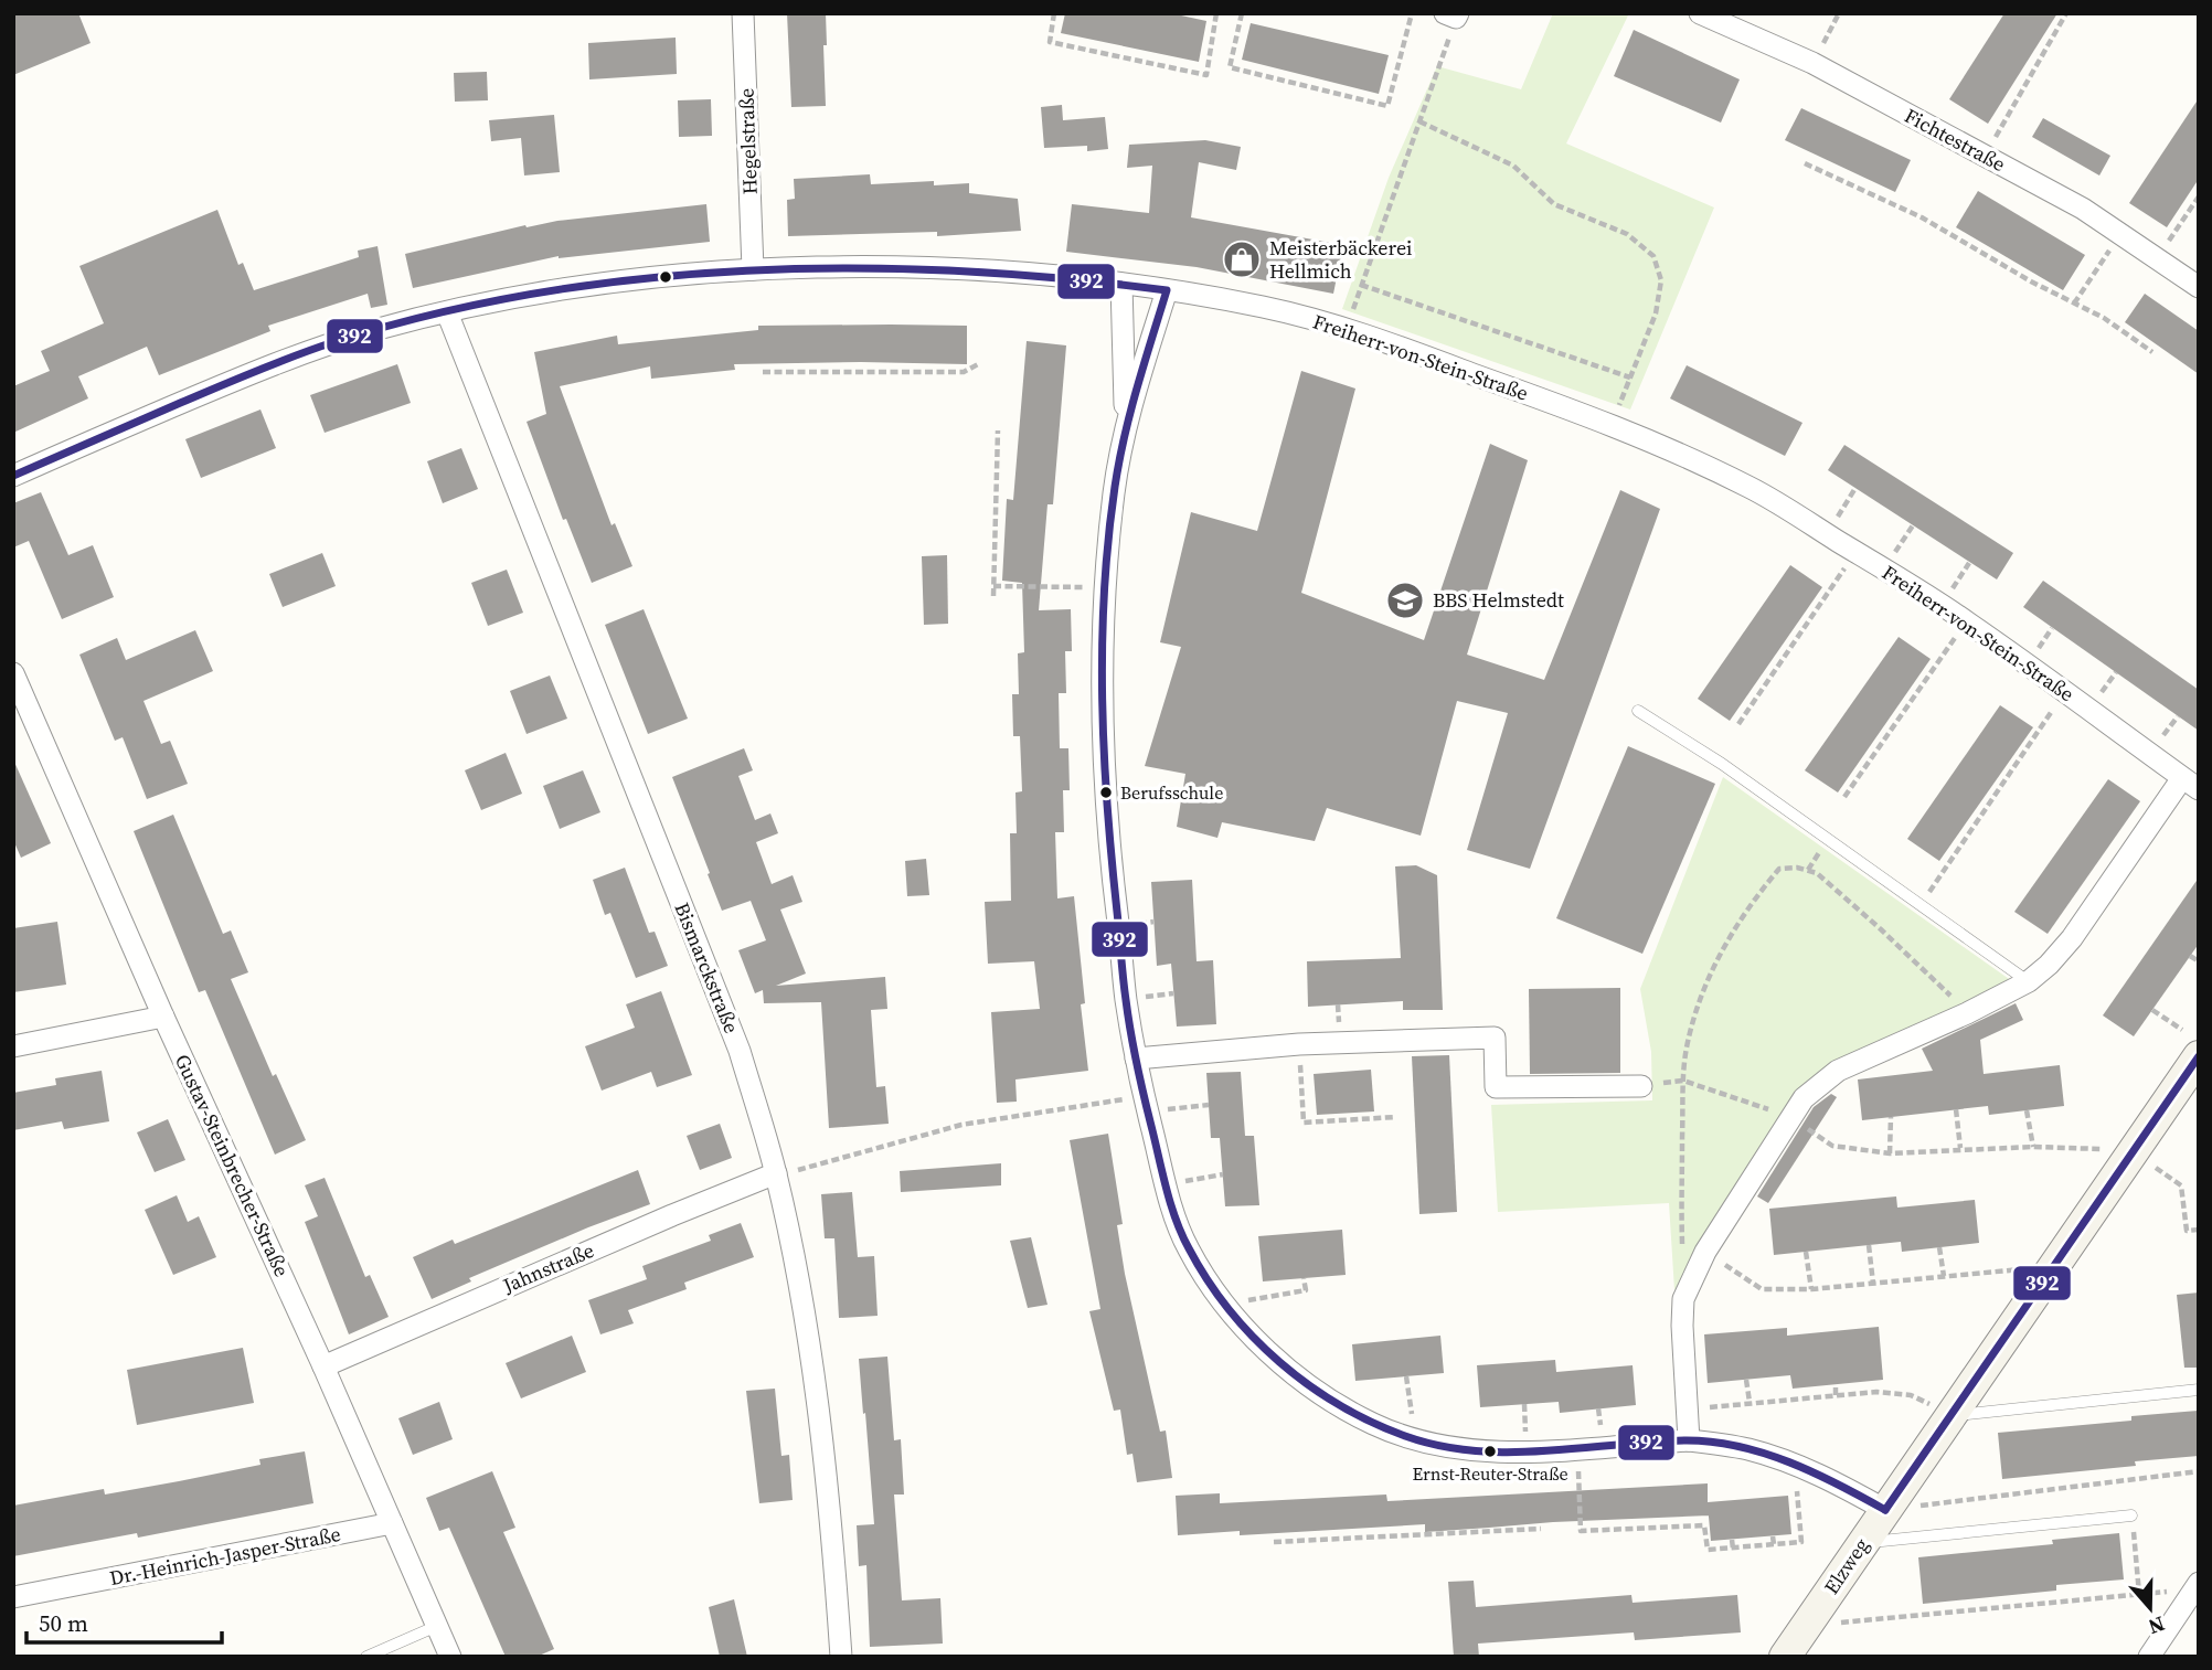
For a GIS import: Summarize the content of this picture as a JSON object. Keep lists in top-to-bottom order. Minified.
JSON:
{"streets":{"street":["Fichtestraße","Hegelstraße","Freiherr-von-Stein-Straße","Bismarckstraße","Gustav-Steinbrecher-Straße","Jahnstraße","Dr.-Heinrich-Jasper-Straße","Elzweg"]},"crossings":[["Hegelstraße","Freiherr-von-Stein-Straße"],["Freiherr-von-Stein-Straße","Bismarckstraße"],["Bismarckstraße","Jahnstraße"],["Gustav-Steinbrecher-Straße","Jahnstraße"],["Gustav-Steinbrecher-Straße","Dr.-Heinrich-Jasper-Straße"]],"places":{"shop":["Meisterbäckerei Hellmich"],"school or university":["BBS Helmstedt"],"other":["Berufsschule","Ernst-Reuter-Straße"]},"lines":["transit line 392"],"scale_bar":"50 m","north":"bottom"}
